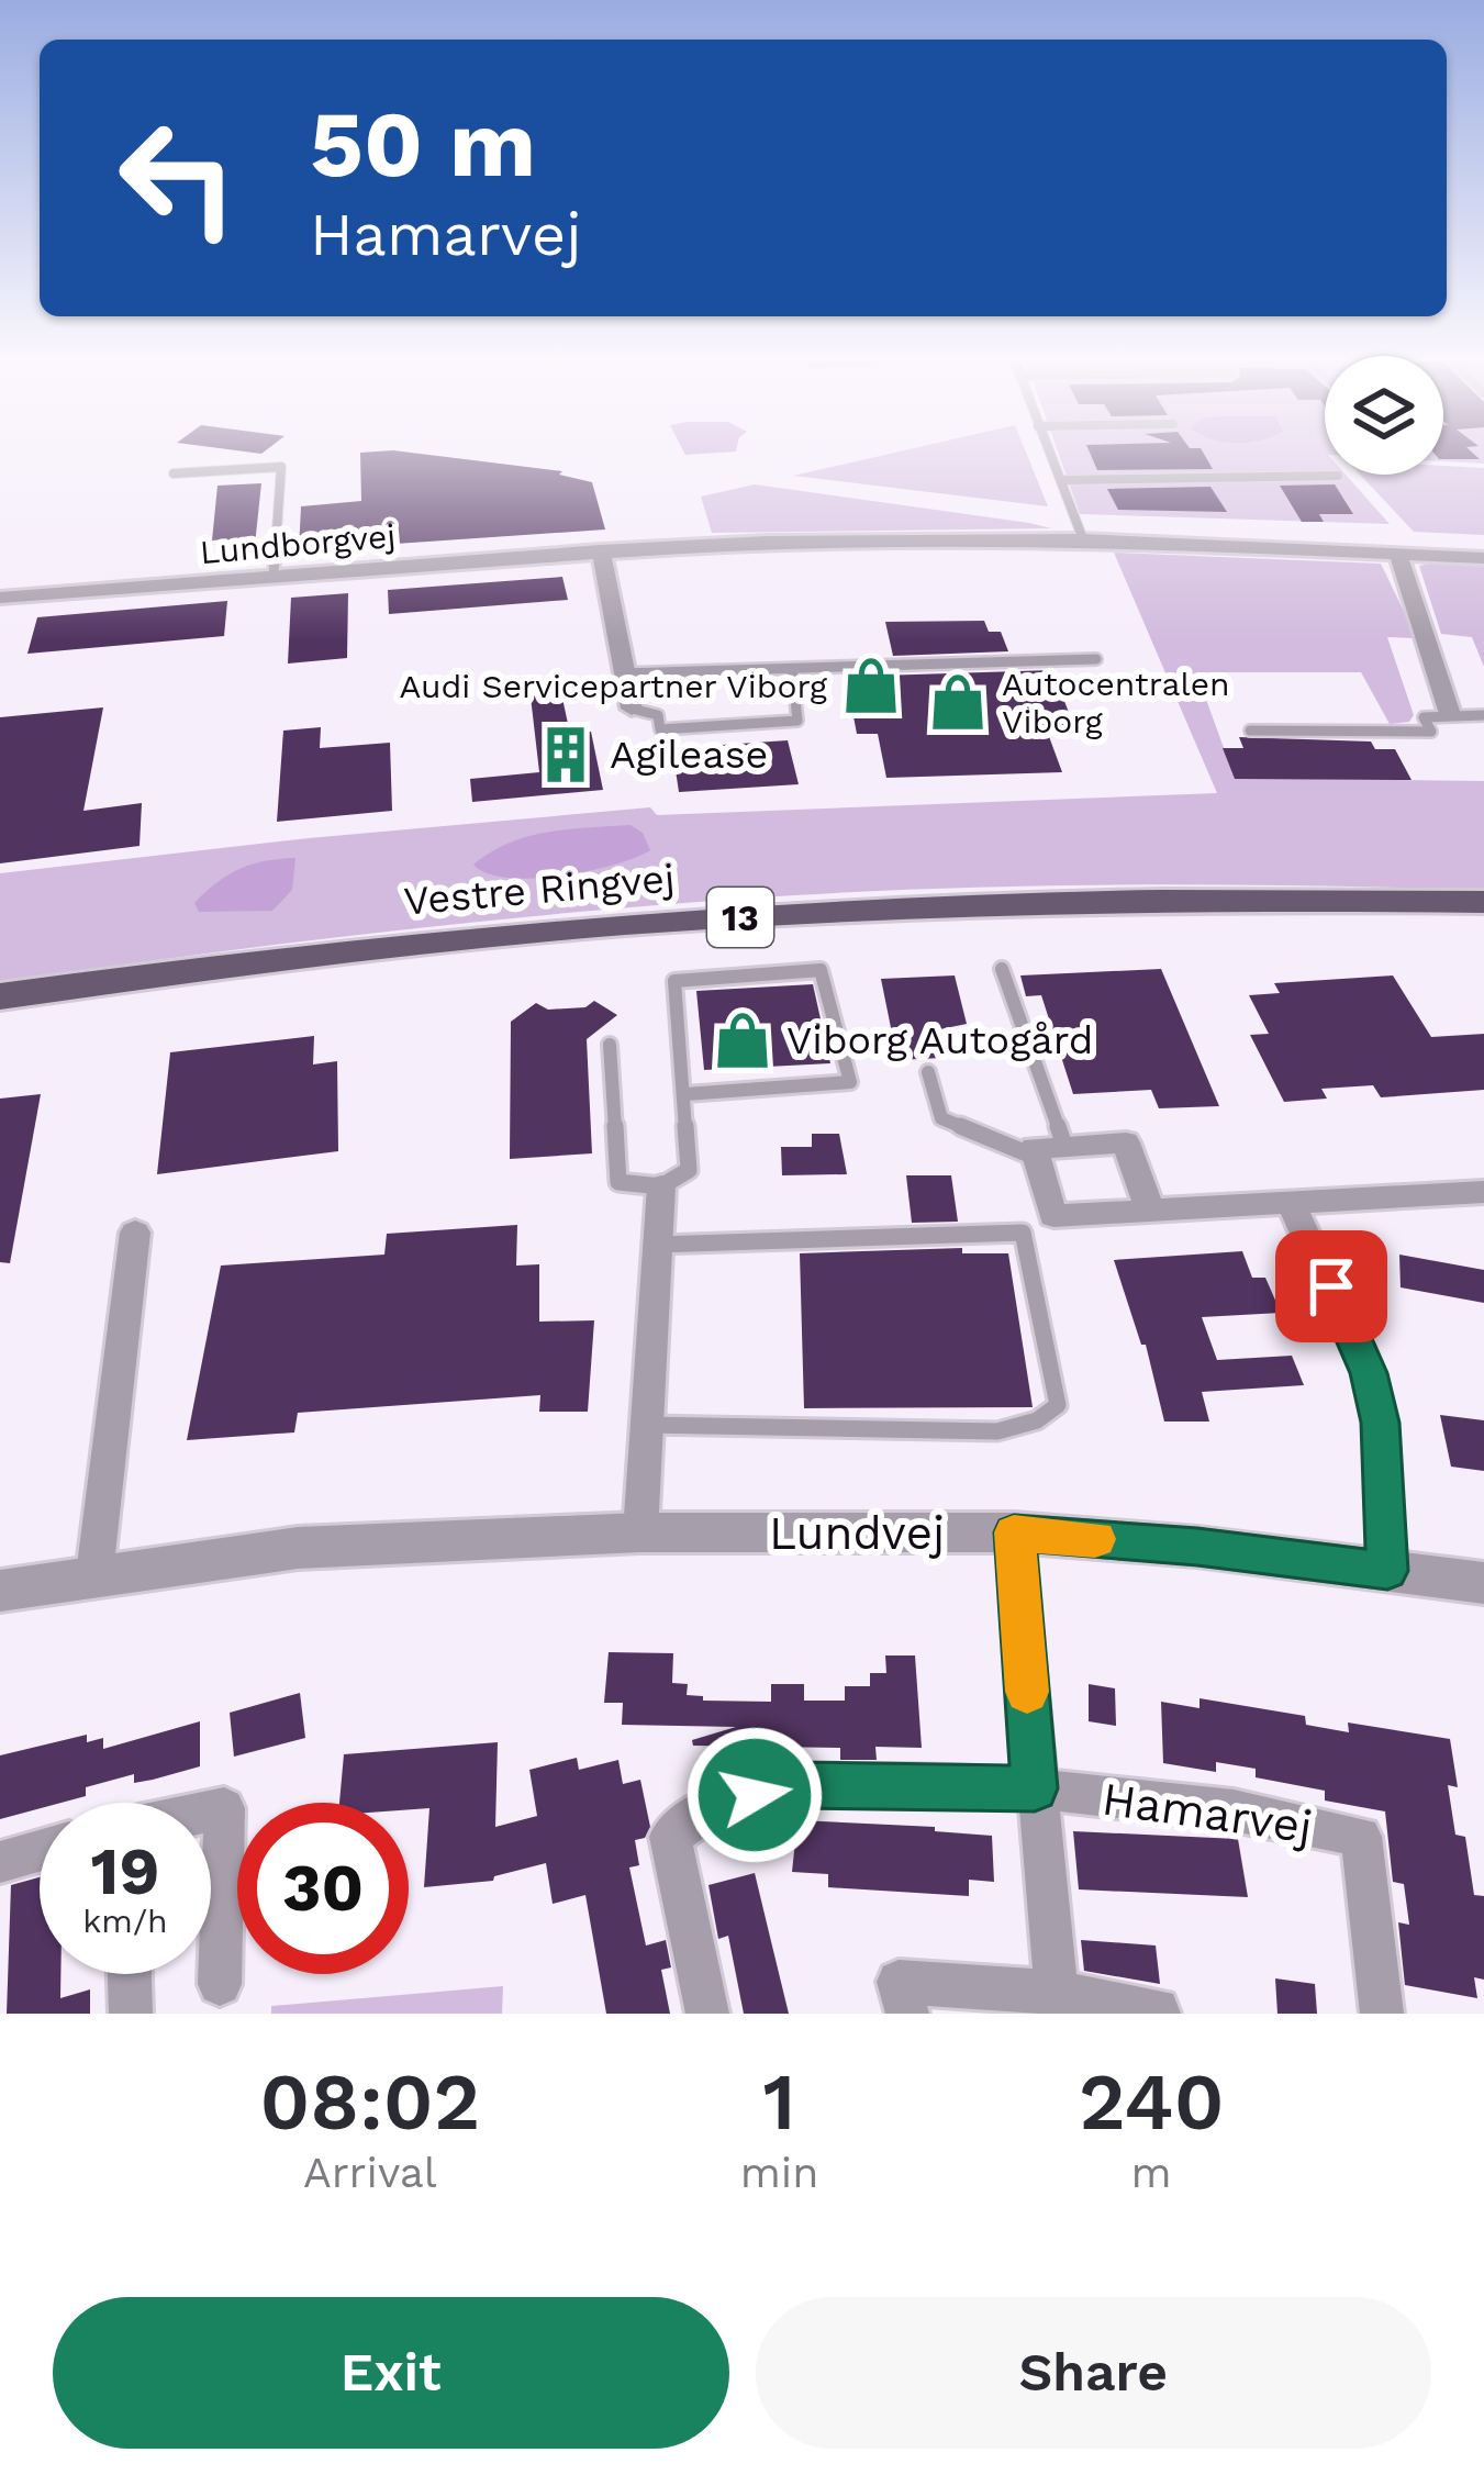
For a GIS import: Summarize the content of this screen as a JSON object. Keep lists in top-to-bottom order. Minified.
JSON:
{"streets":{"main road":["Vestre Ringvej","13"],"street":["Lundborgvej","Lundvej","Hamarvej"]},"places":{"shop":["Audi Servicepartner Viborg","Autocentralen Viborg","Viborg Autogård"],"building":["Agilease"]},"page":{"turn":["50 m","Hamarvej"],"speed":"19 km/h","limit":"30","eta":["08:02","Arrival","1","min","240","m"],"buttons":["Exit","Share"]}}
